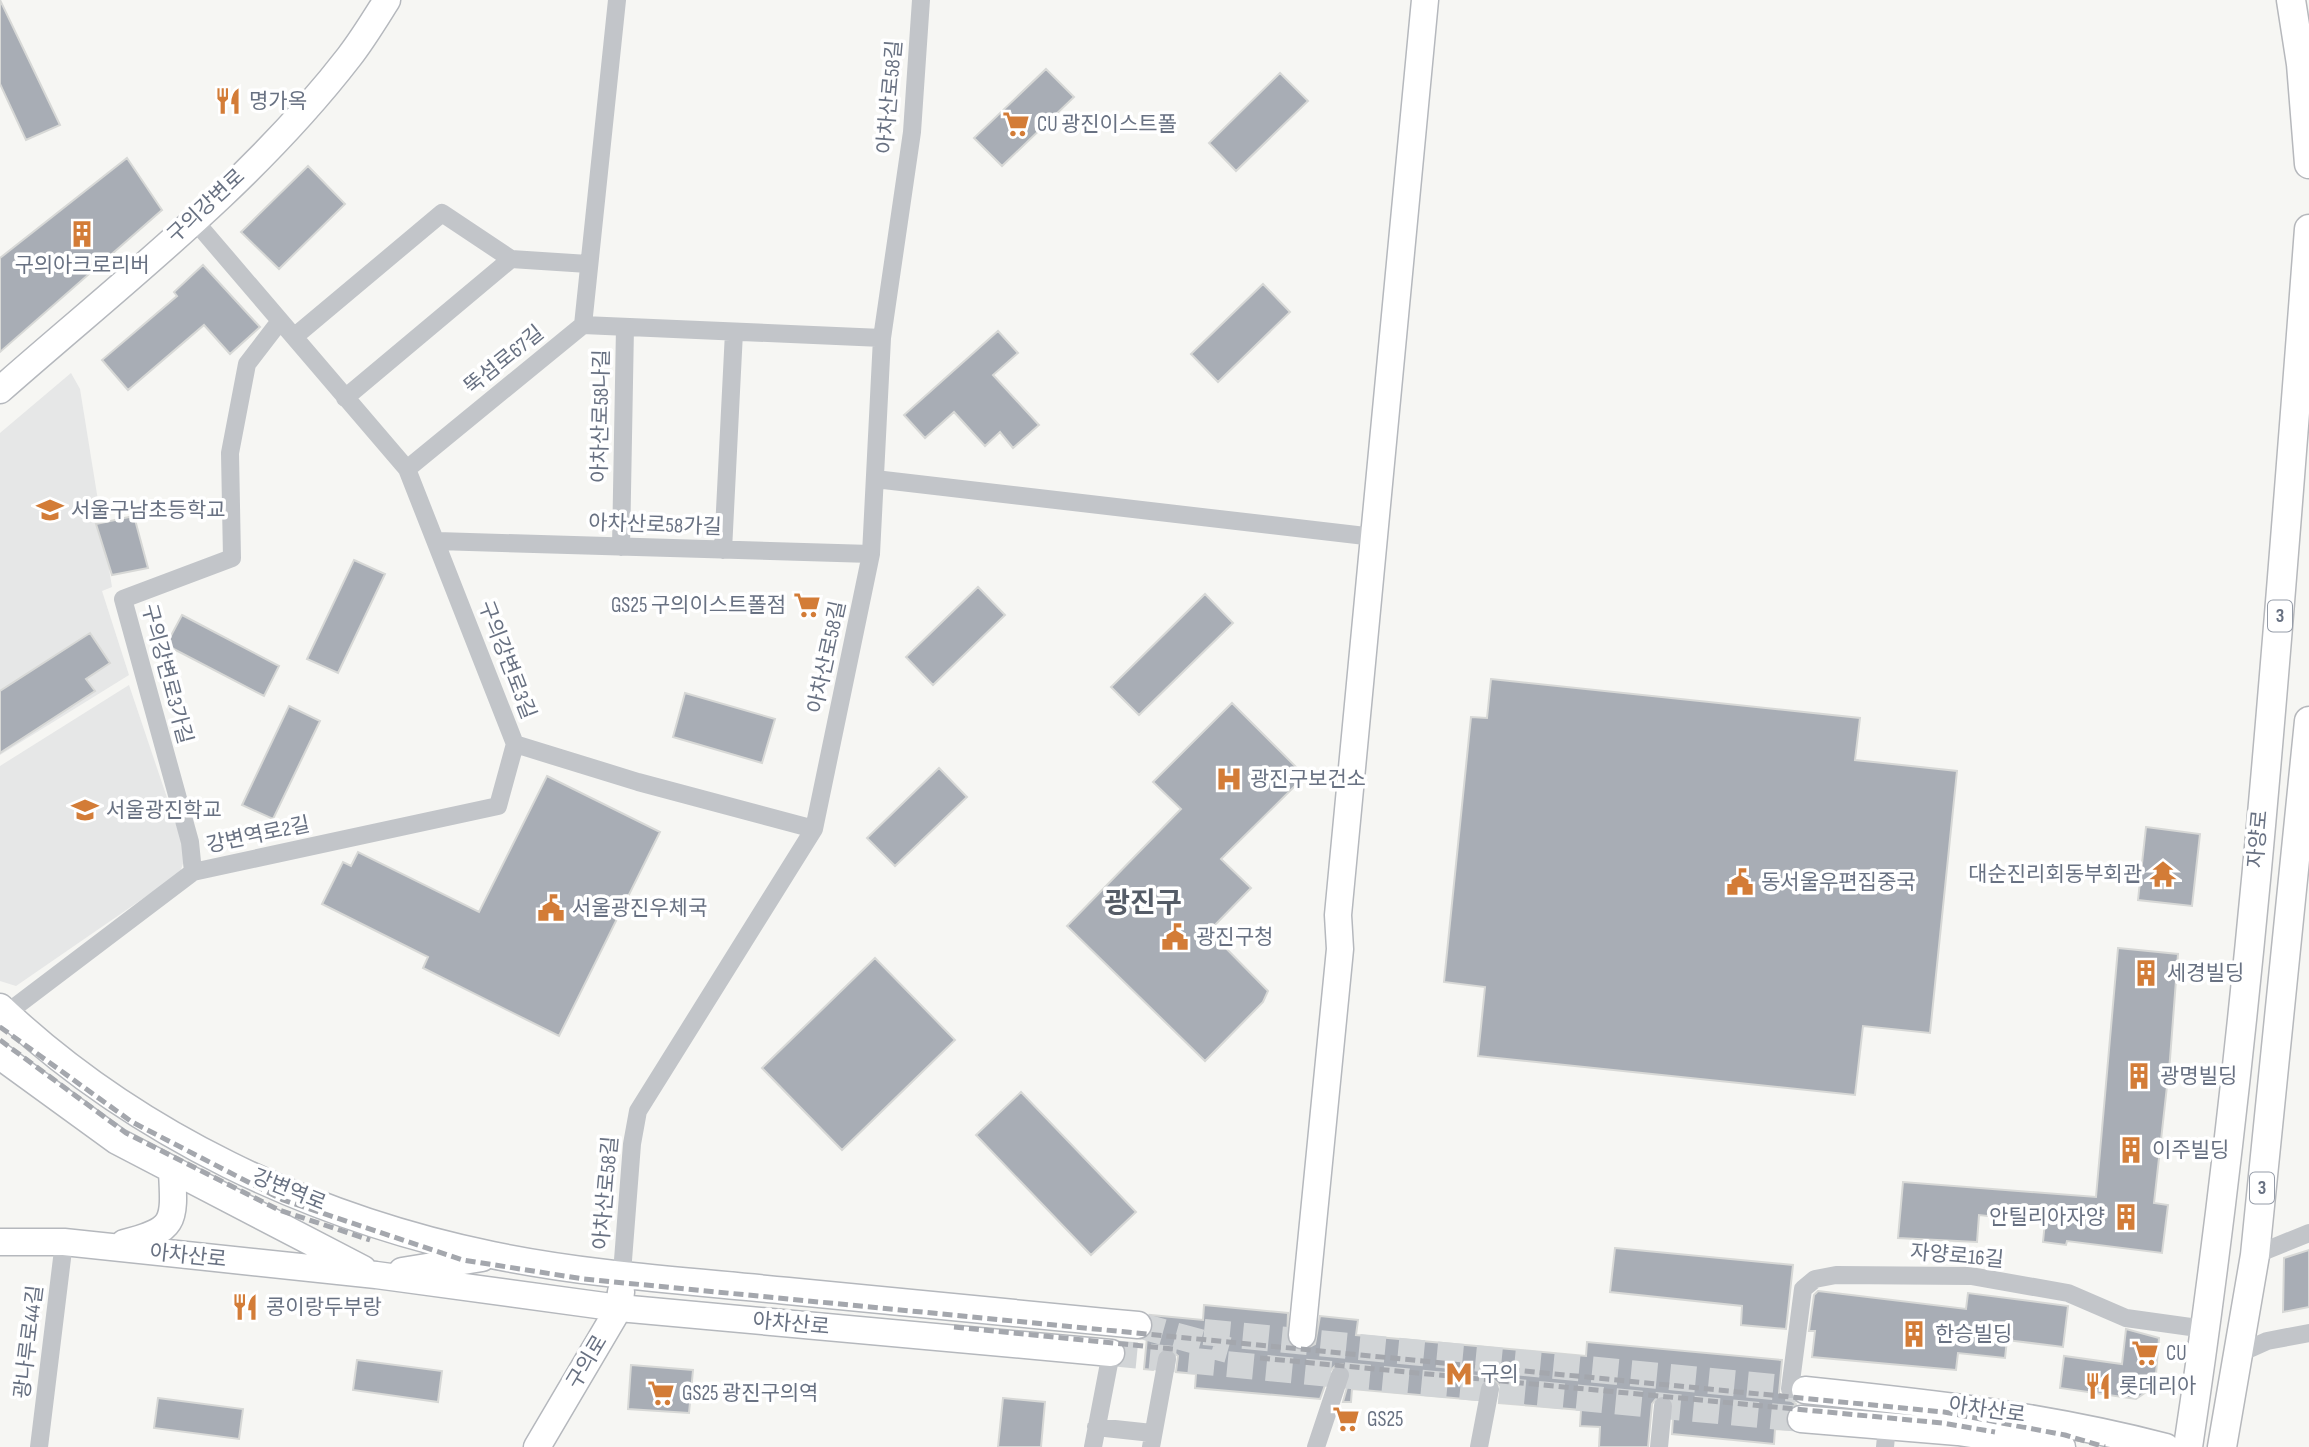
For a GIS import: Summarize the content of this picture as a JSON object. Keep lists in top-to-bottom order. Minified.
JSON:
{"streets":{"main road":["구의강변로","3","자양로","강변역로","아차산로","구의로"],"street":["아차산로58길","뚝섬로67길","아차산로58나길","아차산로58가길","구의강변로3길","구의강변로3가길","강변역로2길","자양로16길","광나루로44길"]},"crossings":[["아차산로58길","아차산로58나길"],["아차산로58길","아차산로58가길"],["아차산로58길","구의강변로3길"],["아차산로58길","강변역로"],["아차산로58길","아차산로"],["아차산로58길","구의로"],["구의강변로","구의강변로3길"],["뚝섬로67길","아차산로58나길"],["뚝섬로67길","구의강변로3길"],["아차산로58나길","아차산로58가길"],["아차산로58가길","구의강변로3길"],["구의강변로3길","구의강변로3가길"],["구의강변로3길","강변역로2길"],["구의강변로3가길","강변역로2길"],["강변역로2길","강변역로"],["자양로","자양로16길"],["강변역로","아차산로"],["강변역로","구의로"],["아차산로","자양로16길"],["아차산로","광나루로44길"],["아차산로","구의로"]],"districts":["광진구"],"places":{"restaurant":["명가옥","콩이랑두부랑","롯데리아"],"supermarket":["CU 광진이스트폴","GS25 구의이스트폴점","CU","GS25 광진구의역","GS25"],"building":["구의아크로리버","세경빌딩","광명빌딩","이주빌딩","안틸리아자양","한승빌딩"],"school or university":["서울구남초등학교","서울광진학교"],"hospital":["광진구보건소"],"temple":["대순진리회동부회관"],"public building":["동서울우편집중국","서울광진우체국","광진구청"],"metro station":["구의"]}}
